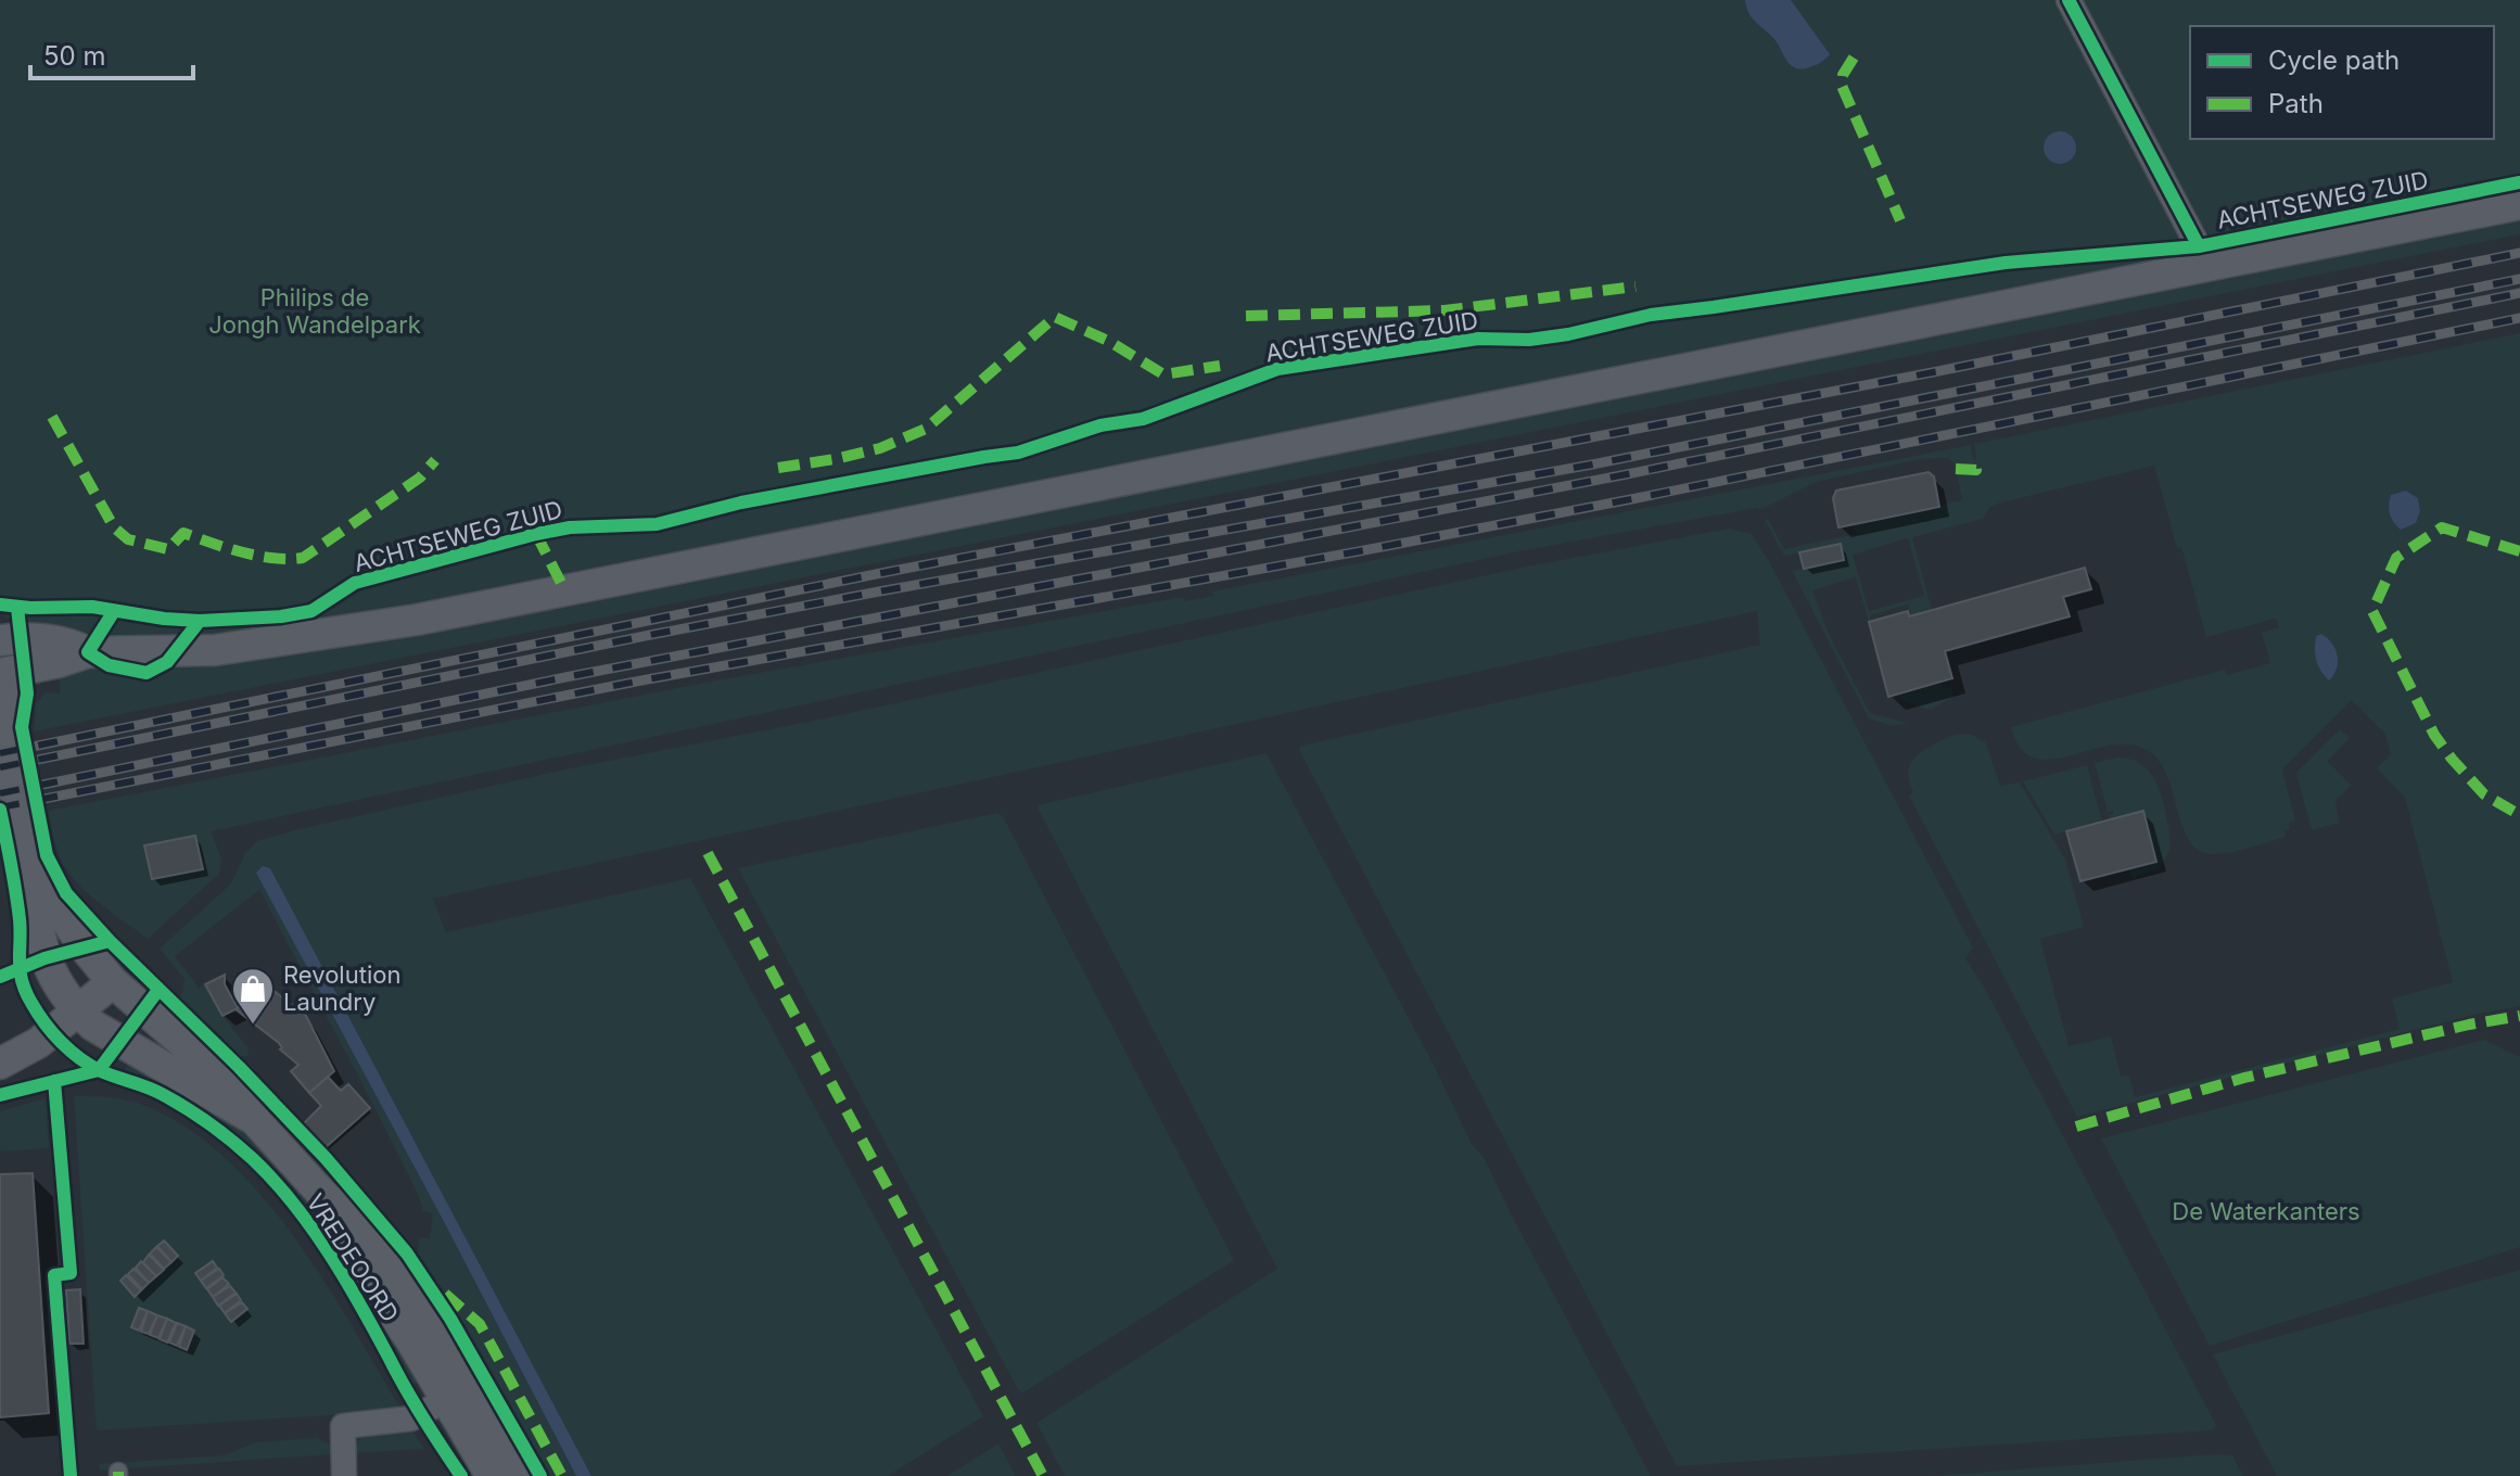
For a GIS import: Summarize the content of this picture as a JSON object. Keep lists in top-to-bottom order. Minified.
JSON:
{"streets":{"street":["ACHTSEWEG ZUID","VREDEOORD"]},"parks":["Philips de Jongh Wandelpark","De Waterkanters"],"places":{"shop":["Revolution Laundry"]},"legend":["Cycle path","Path"],"scale_bar":"50 m"}
